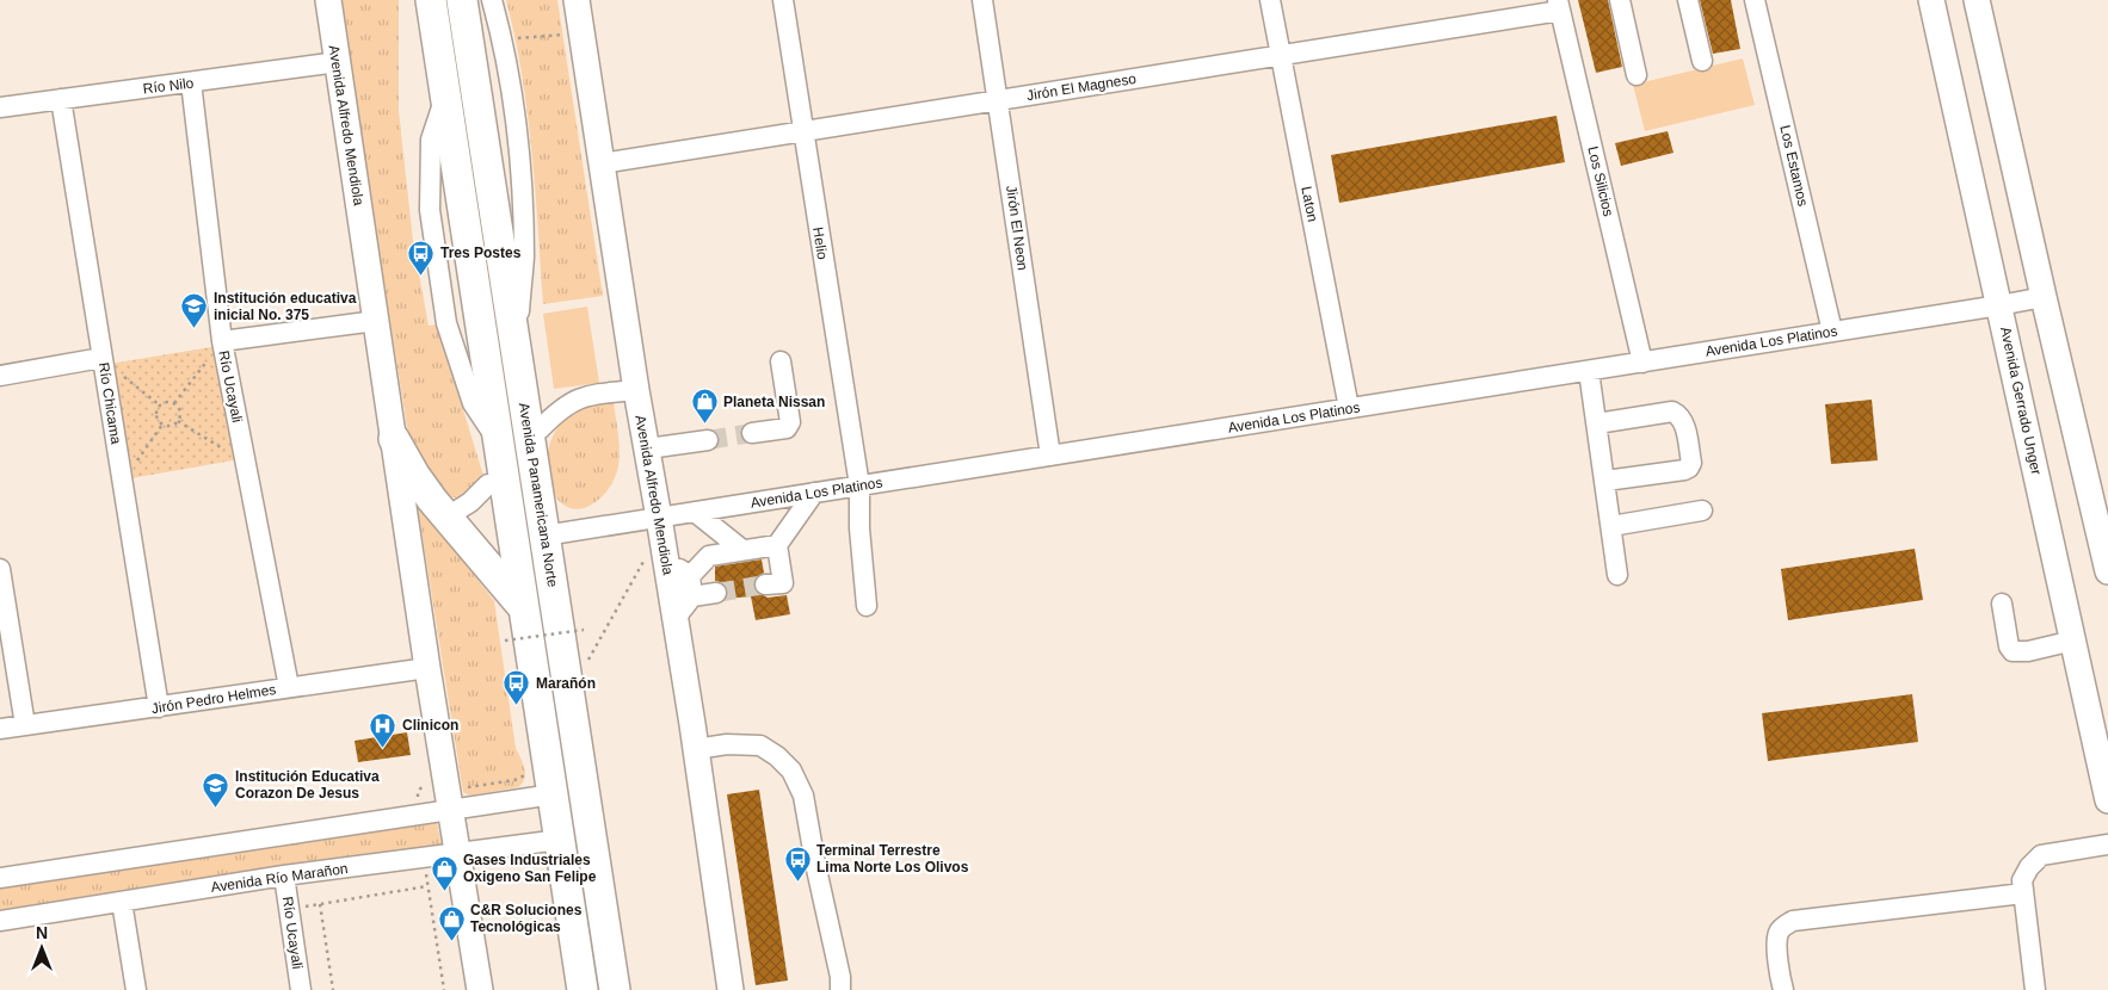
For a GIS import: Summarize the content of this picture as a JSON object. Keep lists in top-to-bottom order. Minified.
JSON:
{"streets":{"highway":["Avenida Panamericana Norte"],"main road":["Avenida Alfredo Mendiola","Avenida Gerrado Unger"],"street":["Río Nilo","Jirón El Magneso","Los Estamos","Los Silicios","Laton","Jirón El Neon","Helio","Avenida Los Platinos","Río Ucayali","Río Chicama","Jirón Pedro Helmes","Avenida Río Marañon"]},"crossings":[["Río Nilo","Avenida Alfredo Mendiola"],["Río Nilo","Río Ucayali"],["Río Nilo","Río Chicama"],["Jirón El Magneso","Avenida Alfredo Mendiola"],["Jirón El Magneso","Los Silicios"],["Jirón El Magneso","Laton"],["Jirón El Magneso","Jirón El Neon"],["Jirón El Magneso","Helio"],["Avenida Alfredo Mendiola","Avenida Los Platinos"],["Avenida Alfredo Mendiola","Jirón Pedro Helmes"],["Avenida Alfredo Mendiola","Avenida Río Marañon"],["Los Estamos","Avenida Los Platinos"],["Los Silicios","Avenida Los Platinos"],["Laton","Avenida Los Platinos"],["Jirón El Neon","Avenida Los Platinos"],["Helio","Avenida Los Platinos"],["Avenida Los Platinos","Avenida Gerrado Unger"],["Avenida Los Platinos","Avenida Panamericana Norte"],["Río Ucayali","Jirón Pedro Helmes"],["Río Ucayali","Avenida Río Marañon"],["Río Chicama","Jirón Pedro Helmes"],["Avenida Panamericana Norte","Avenida Río Marañon"]],"places":{"bus stop":["Tres Postes","Marañón","Terminal Terrestre Lima Norte Los Olivos"],"school or university":["Institución educativa inicial No. 375","Institución Educativa Corazon De Jesus"],"shop":["Planeta Nissan","Gases Industriales Oxigeno San Felipe","C&R Soluciones Tecnológicas"],"hospital":["Clinicon"]},"north":"top"}
